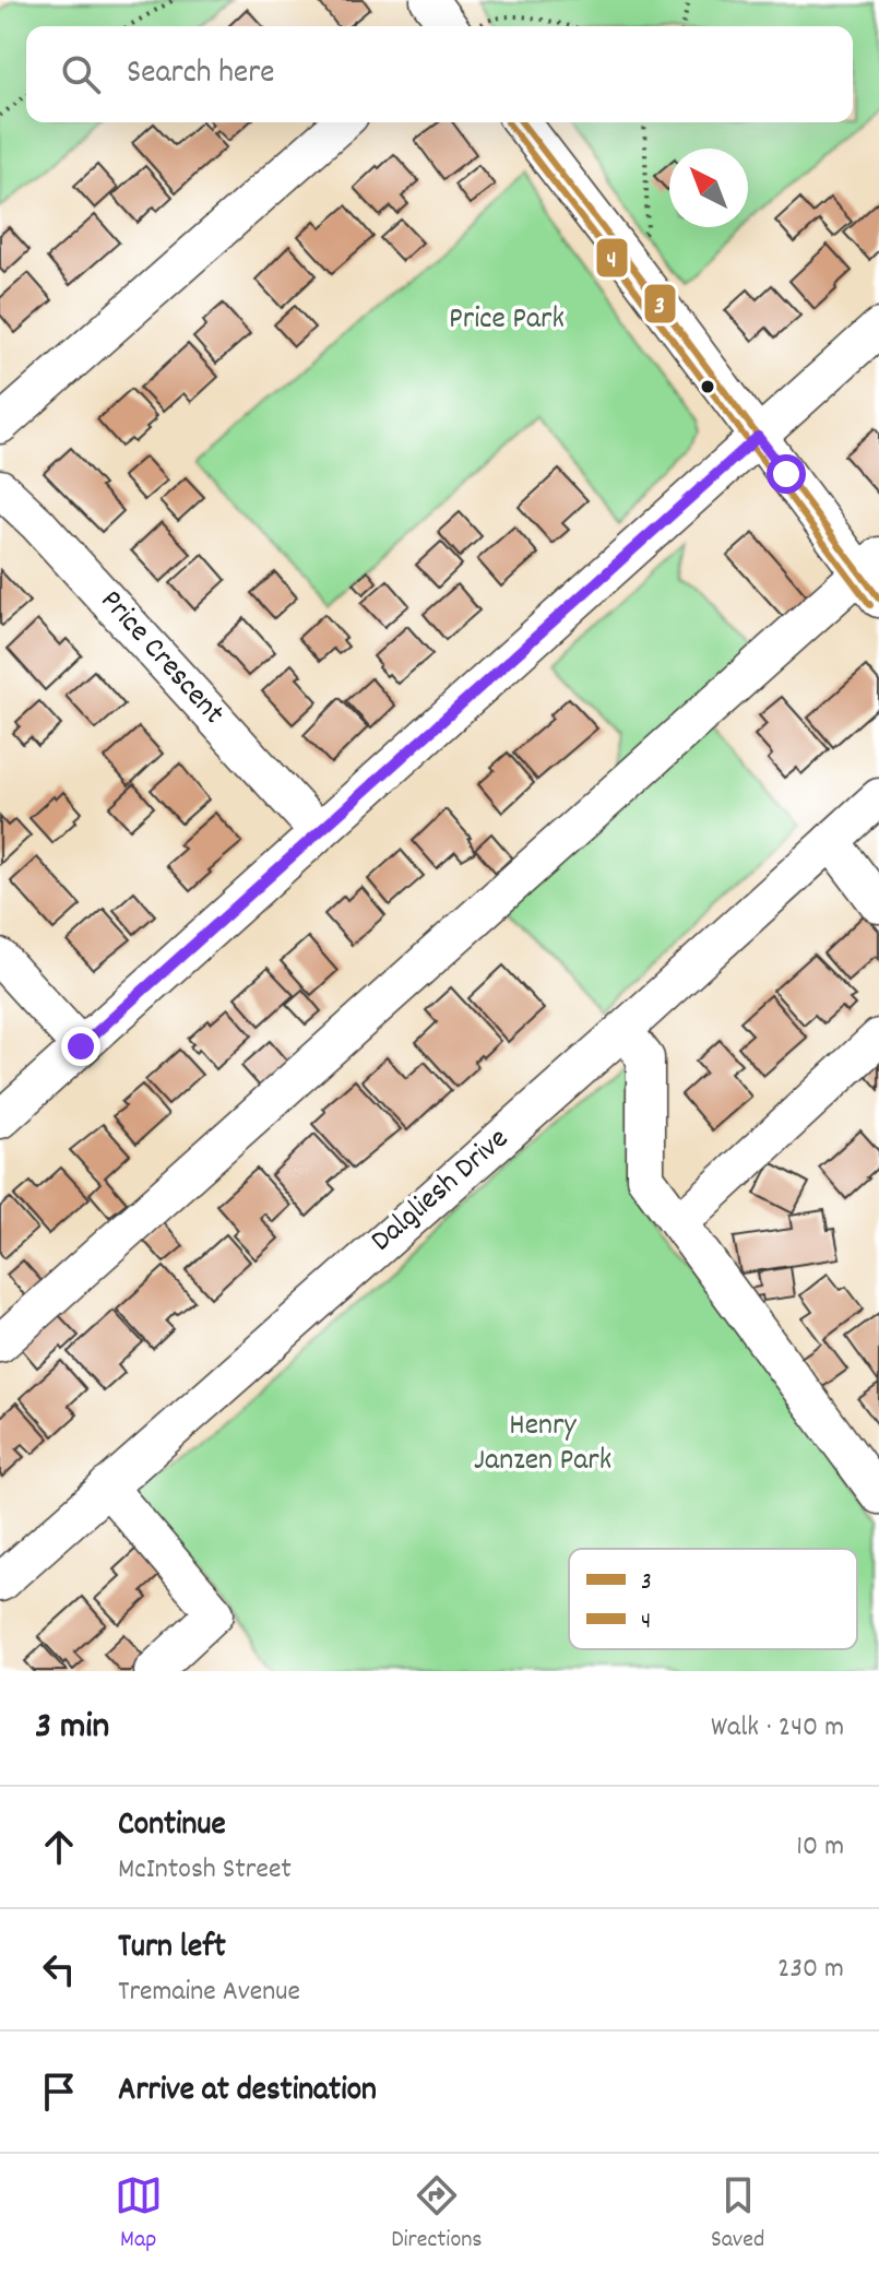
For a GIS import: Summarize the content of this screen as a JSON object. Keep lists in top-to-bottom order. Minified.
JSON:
{"streets":{"street":["Price Crescent","Dalgliesh Drive"]},"parks":["Price Park","Henry Janzen Park"],"lines":["transit line 3","transit line 4"],"legend":["3","4"],"north":"top left","page":{"search":"Search here","heading":["3 min","Walk · 240 m"],"list":[["Continue","McIntosh Street","10 m"],["Turn left","Tremaine Avenue","230 m"],"Arrive at destination"],"nav":["Map","Directions","Saved"]}}
